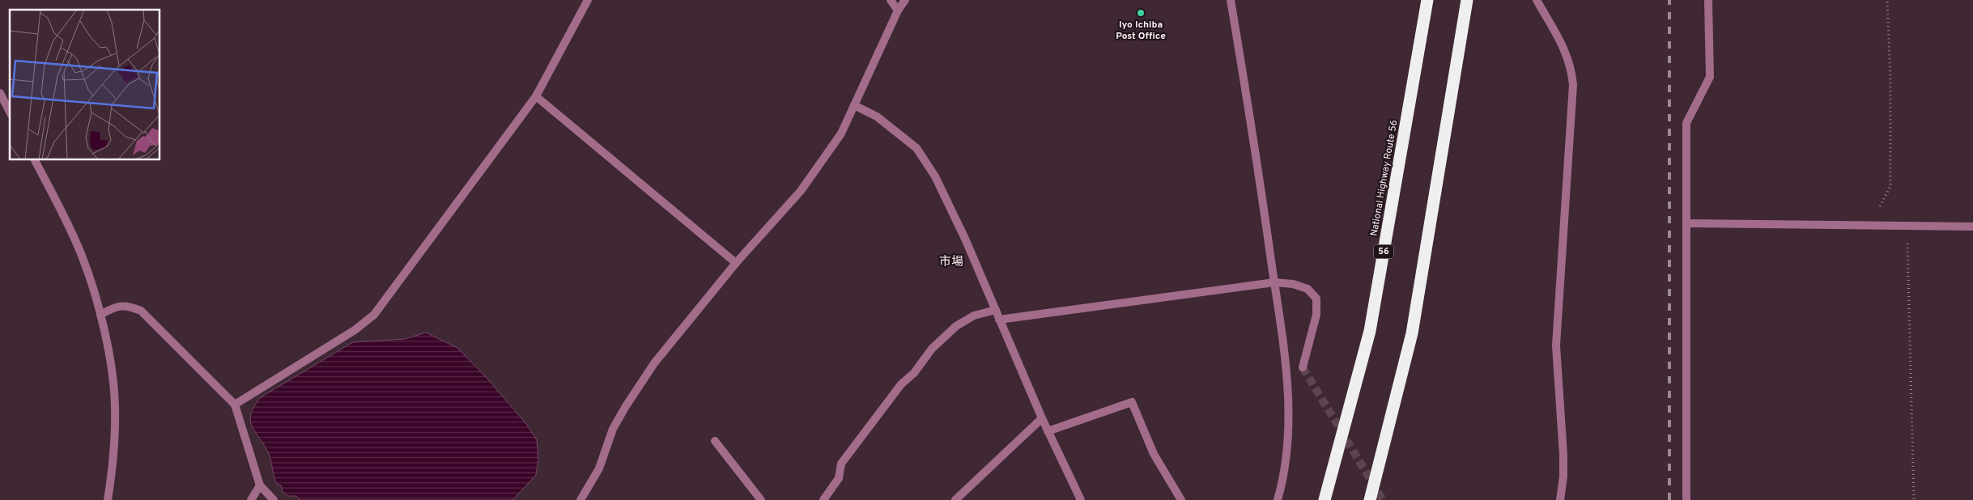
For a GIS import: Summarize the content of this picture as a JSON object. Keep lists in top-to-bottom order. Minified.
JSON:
{"streets":{"highway":["National Highway Route 56","56"]},"districts":["市場"],"places":["Iyo Ichiba Post Office"]}
